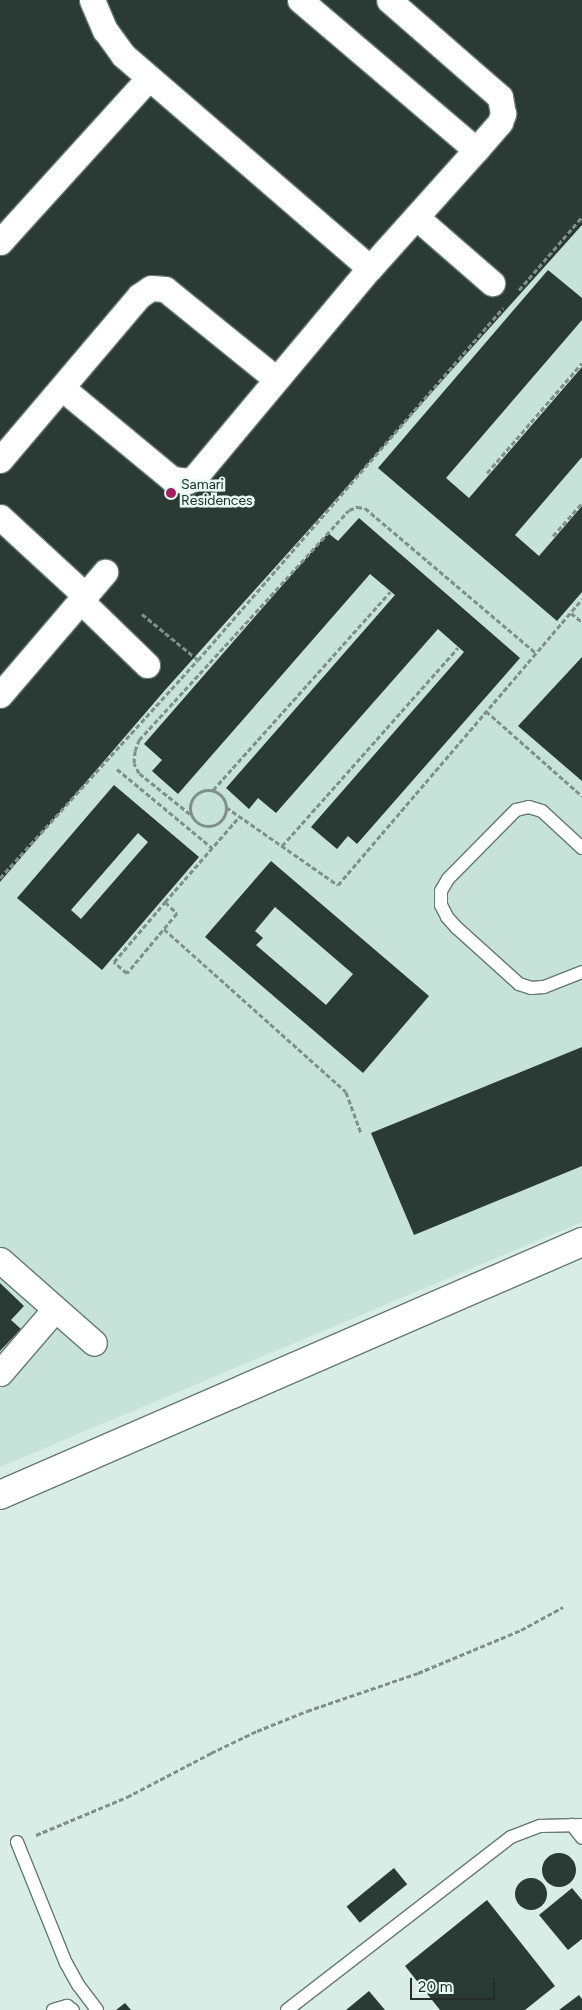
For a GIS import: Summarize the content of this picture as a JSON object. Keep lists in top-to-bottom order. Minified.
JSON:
{"places":["Samari Residences"],"scale_bar":"20 m"}
